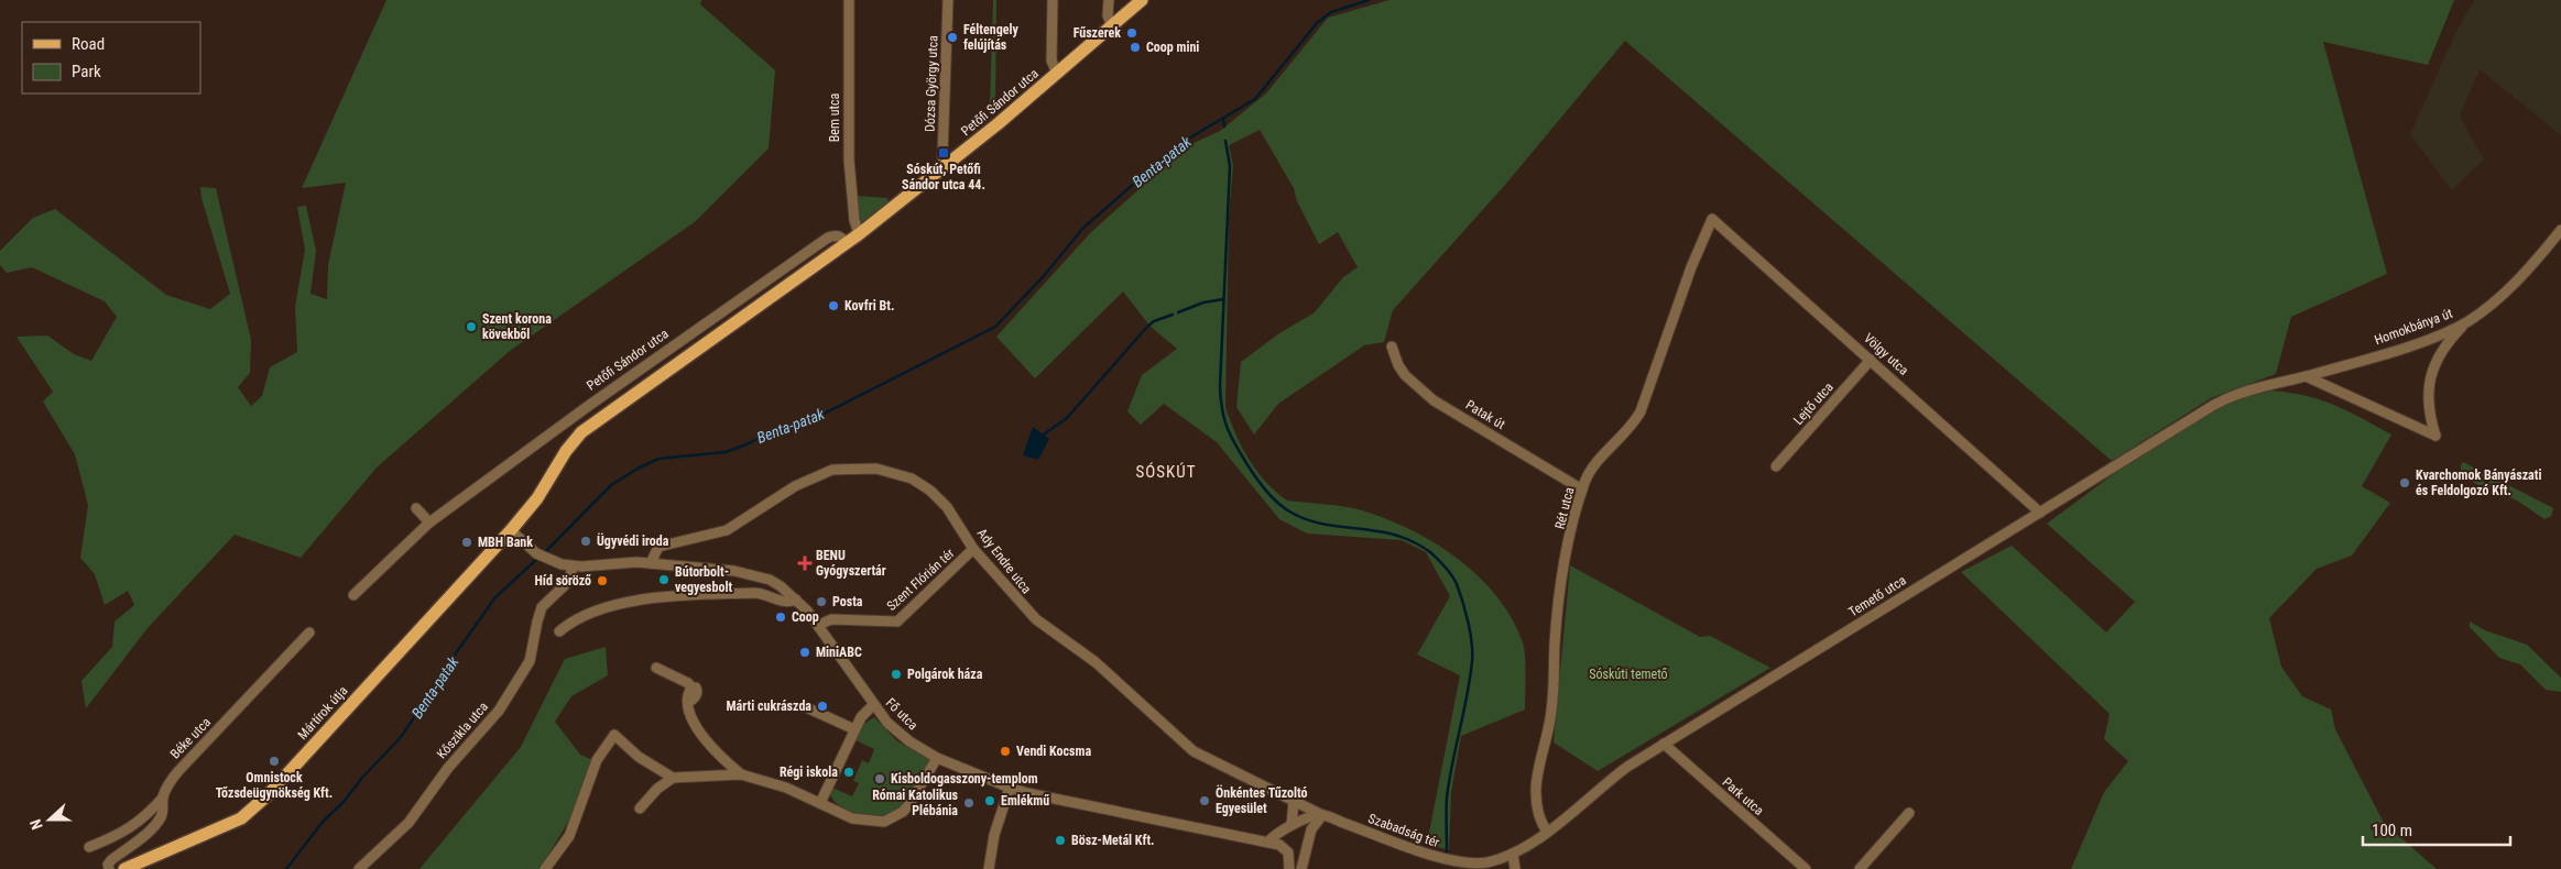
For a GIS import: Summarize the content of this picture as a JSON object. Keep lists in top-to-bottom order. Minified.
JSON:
{"streets":{"main road":["Petőfi Sándor utca","Mártírok útja"],"street":["Dózsa György utca","Bem utca","Homokbánya út","Völgy utca","Lejtő utca","Patak út","Rét utca","Ady Endre utca","Szent Flórián tér","Temető utca","Fő utca","Kőszikla utca","Béke utca","Park utca","Szabadság tér"]},"crossings":[["Dózsa György utca","Petőfi Sándor utca"],["Petőfi Sándor utca","Bem utca"],["Petőfi Sándor utca","Mártírok útja"],["Petőfi Sándor utca","Fő utca"],["Homokbánya út","Temető utca"],["Völgy utca","Lejtő utca"],["Völgy utca","Rét utca"],["Völgy utca","Temető utca"],["Patak út","Rét utca"],["Rét utca","Temető utca"],["Ady Endre utca","Szent Flórián tér"],["Ady Endre utca","Fő utca"],["Ady Endre utca","Szabadság tér"],["Szent Flórián tér","Fő utca"],["Temető utca","Park utca"],["Temető utca","Szabadság tér"],["Mártírok útja","Fő utca"],["Fő utca","Kőszikla utca"]],"districts":["SÓSKÚT"],"water":["Benta-patak"],"parks":["Sóskúti temető"],"places":{"other":["Fűszerek","Féltengely felújítás","Coop mini","Kovfri Bt.","Szent korona kövekből","Kvarchomok Bányászati és Feldolgozó Kft.","Ügyvédi iroda","MBH Bank","Bútorbolt- vegyesbolt","Híd söröző","Posta","Coop","MiniABC","Polgárok háza","Márti cukrászda","Vendi Kocsma","Omnistock Tőzsdeügynökség Kft.","Régi iskola","Kisboldogasszony-templom","Emlékmű","Önkéntes Tűzoltó Egyesület","Római Katolikus Plébánia","Bösz-Metál Kft."],"transit":["Sóskút, Petőfi Sándor utca 44."],"health":["BENU Gyógyszertár"]},"legend":["Road","Park"],"scale_bar":"100 m","north":"left"}
